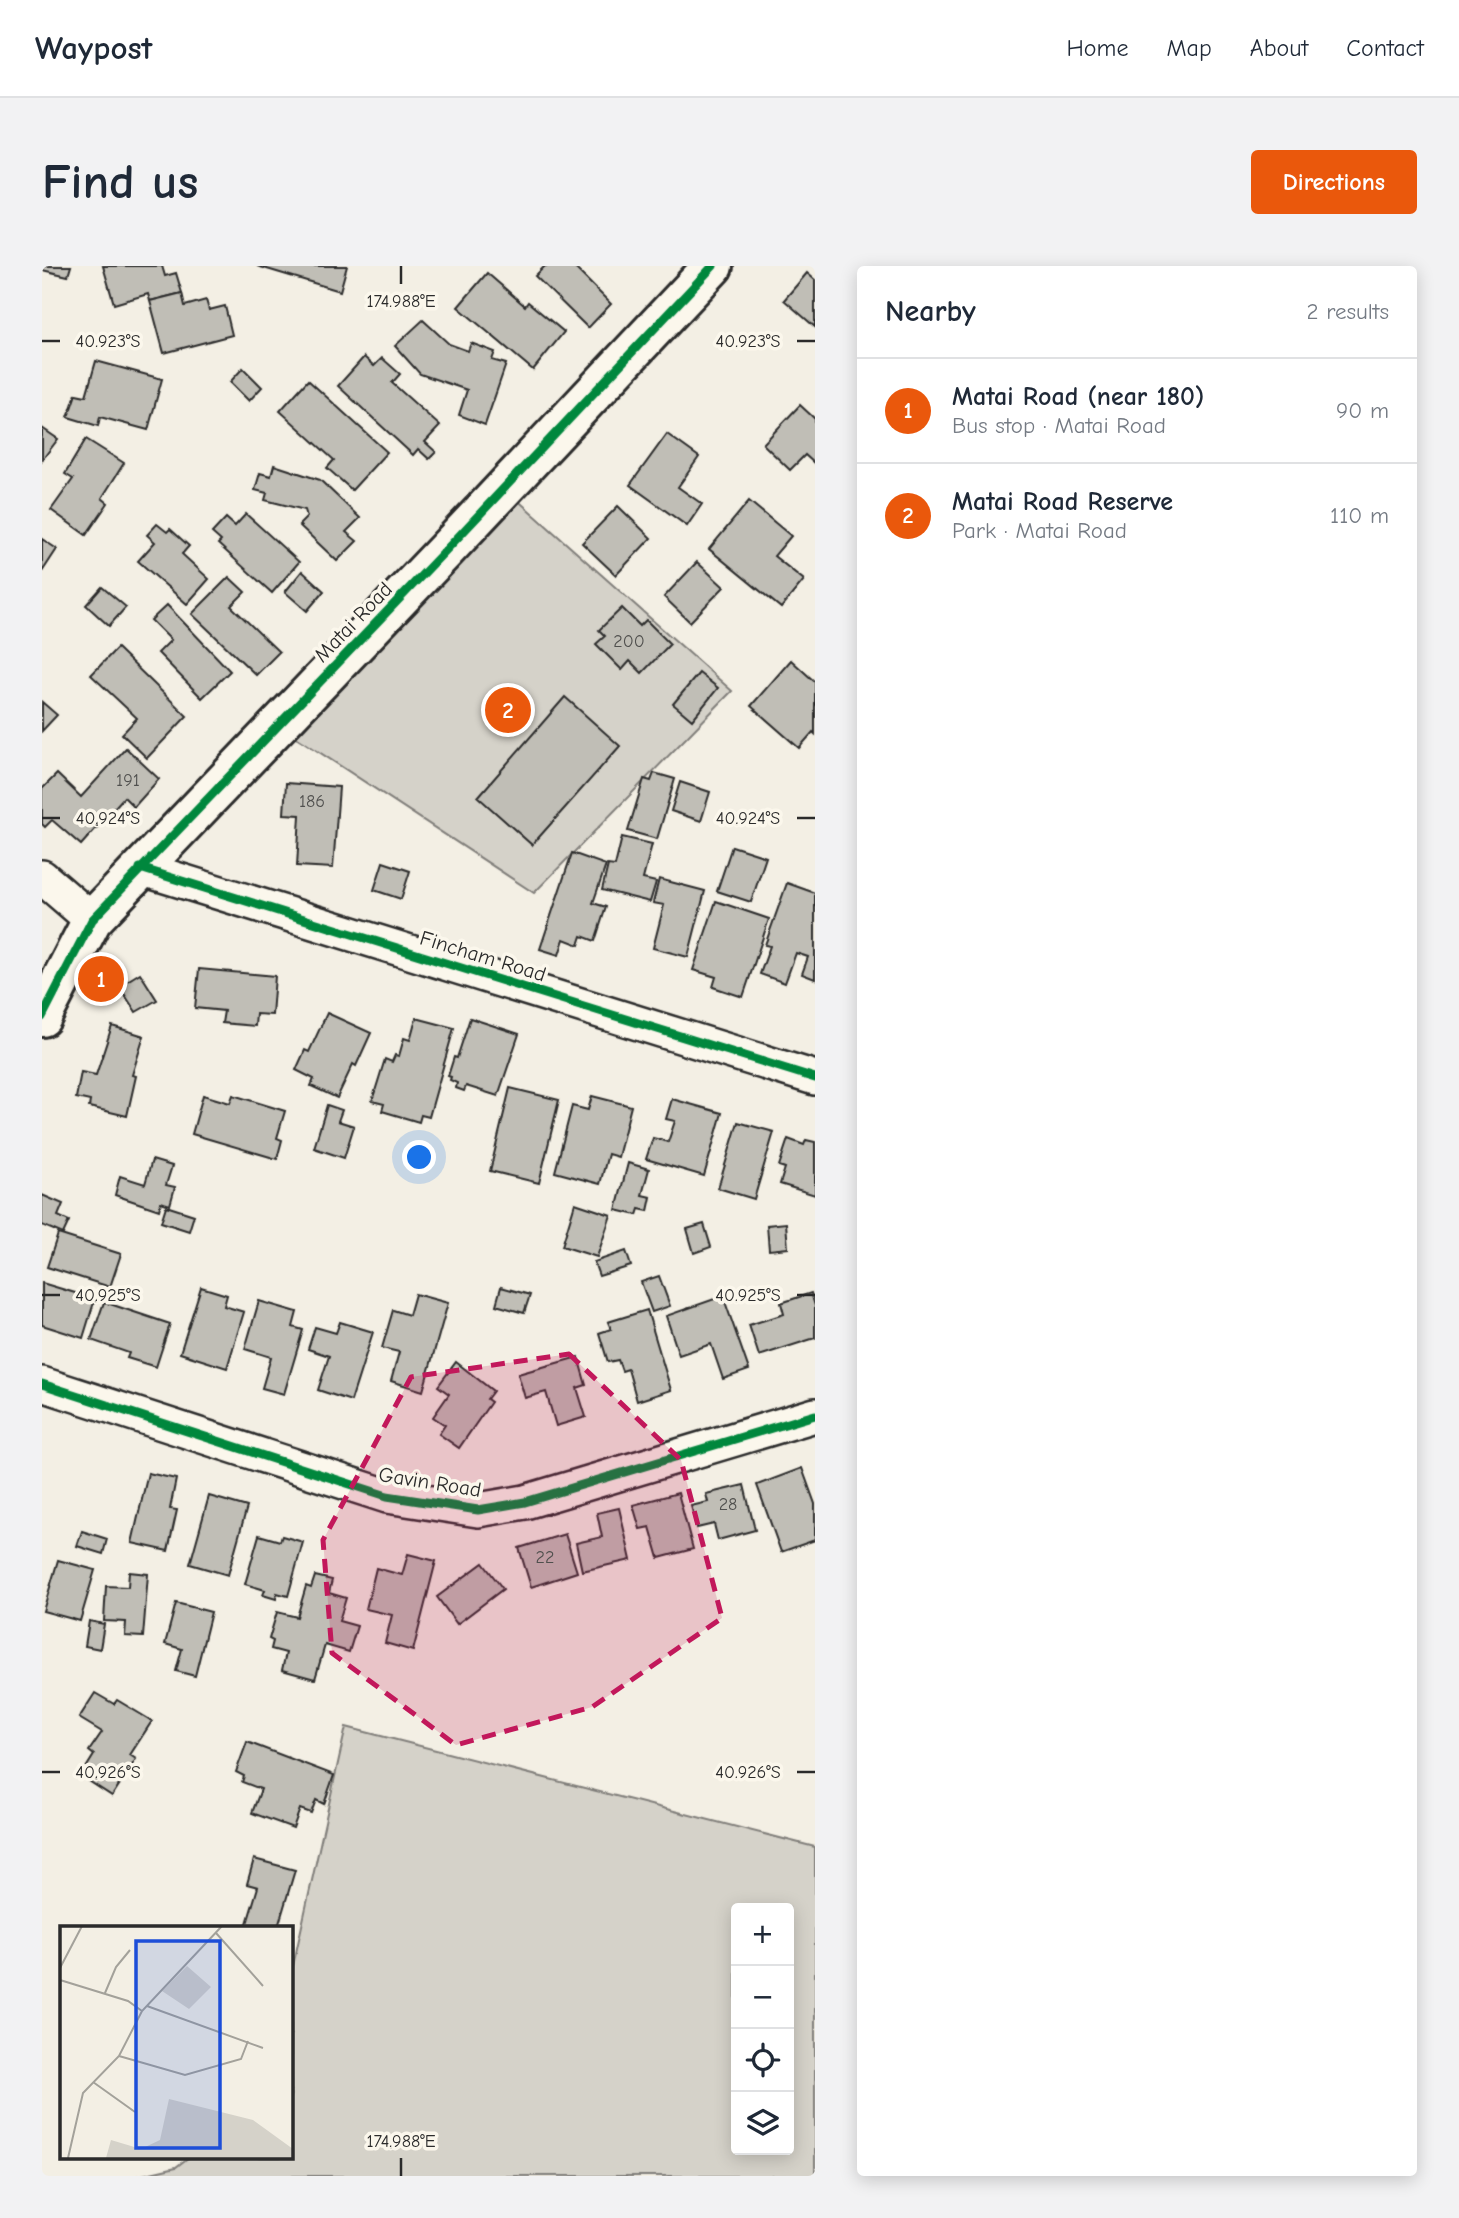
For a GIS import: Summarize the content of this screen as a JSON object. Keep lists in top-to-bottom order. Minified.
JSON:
{"streets":{"street":["Matai Road","Fincham Road","Gavin Road"]},"crossings":[["Matai Road","Fincham Road"]],"house_numbers":["200","191","186","28","22"],"page":{"header":"Waypost","nav":["Home","Map","About","Contact"],"buttons":"Directions","title":"Find us","heading":["Nearby","2 results"],"list":[{"mark":"1","name":"Matai Road (near 180)","note":"Bus stop · Matai Road","value":"90 m"},{"mark":"2","name":"Matai Road Reserve","note":"Park · Matai Road","value":"110 m"}],"pins":["2","1"],"map_buttons":["+","−"]},"coordinates":["174.988°E","40.923°S","40.924°S","40.925°S","40.926°S"]}
